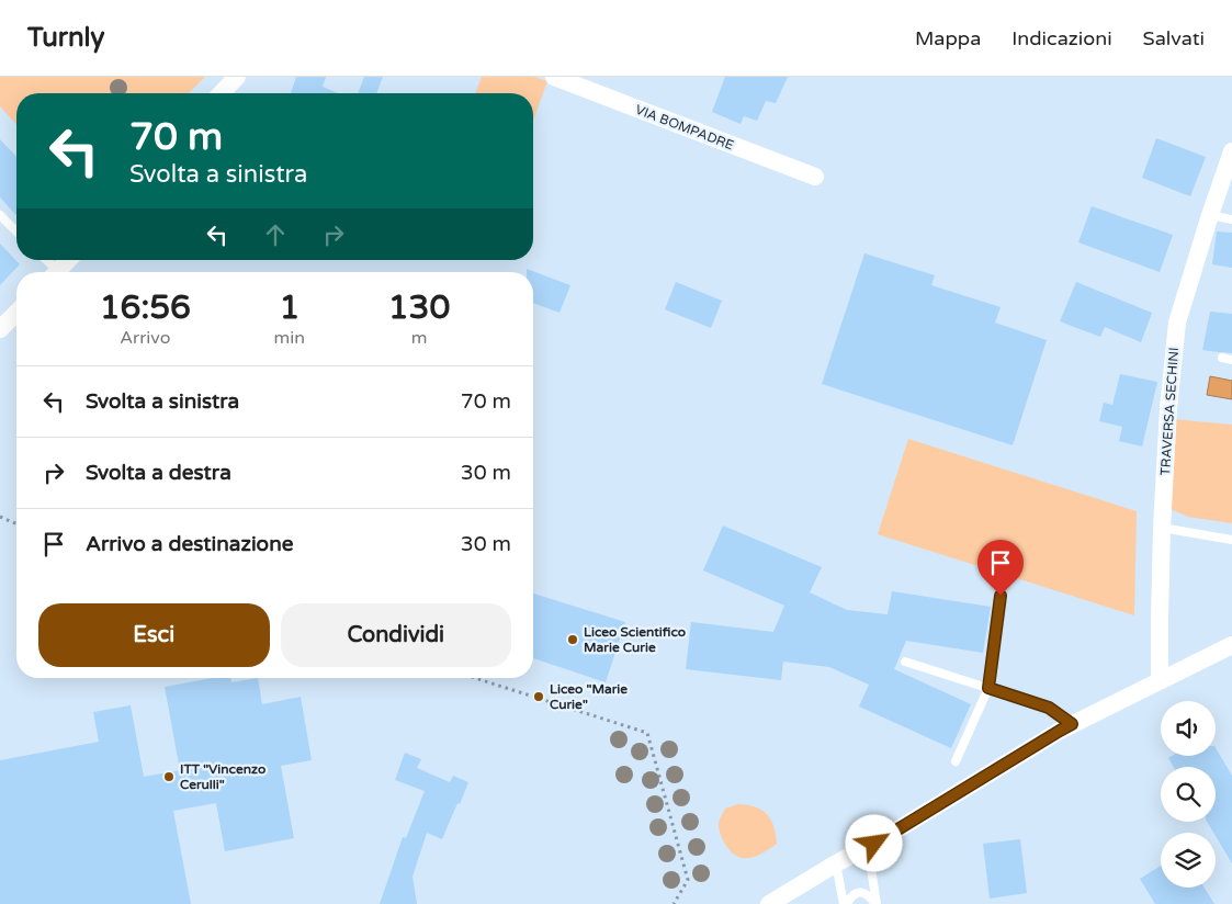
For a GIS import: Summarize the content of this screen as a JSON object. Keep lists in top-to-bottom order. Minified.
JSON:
{"streets":{"street":["VIA BOMPADRE","TRAVERSA SECHINI"]},"places":["Liceo Scientifico Marie Curie","Liceo \"Marie Curie\"","ITT \"Vincenzo Cerulli\""],"page":{"header":"Turnly","nav":["Mappa","Indicazioni","Salvati"],"turn":["70 m","Svolta a sinistra"],"eta":["16:56","Arrivo","1","min","130","m"],"list":[{"name":"Svolta a sinistra","value":"70 m"},{"name":"Svolta a destra","value":"30 m"},{"name":"Arrivo a destinazione","value":"30 m"}],"buttons":["Esci","Condividi"]}}
